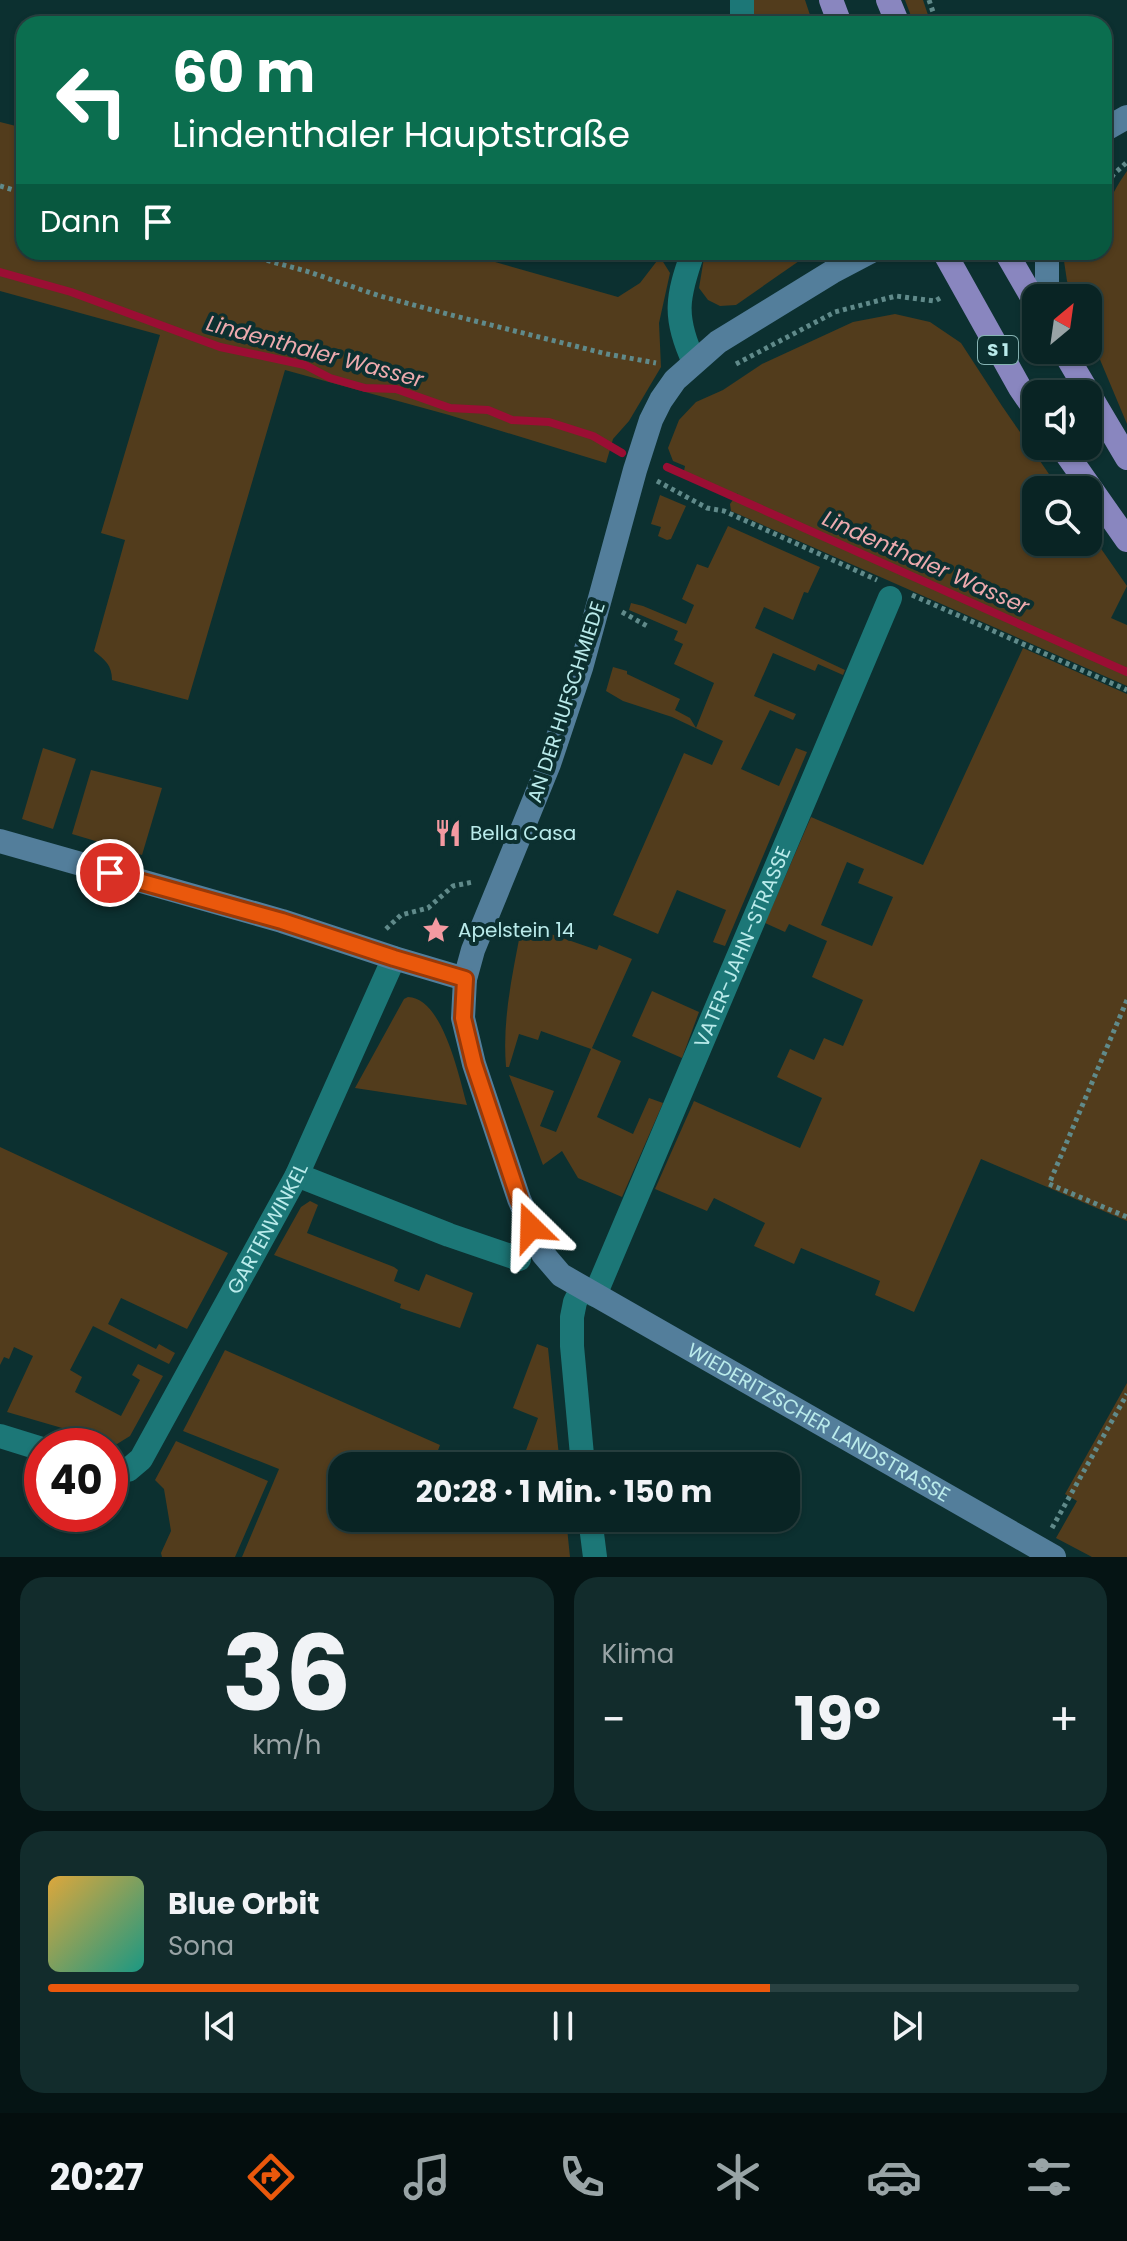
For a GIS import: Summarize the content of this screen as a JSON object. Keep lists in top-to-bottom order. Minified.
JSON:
{"streets":{"main road":["S 1"],"street":["AN DER HUFSCHMIEDE","VATER-JAHN-STRASSE","GARTENWINKEL","WIEDERITZSCHER LANDSTRASSE"]},"crossings":[["AN DER HUFSCHMIEDE","VATER-JAHN-STRASSE"],["AN DER HUFSCHMIEDE","WIEDERITZSCHER LANDSTRASSE"],["VATER-JAHN-STRASSE","WIEDERITZSCHER LANDSTRASSE"]],"water":["Lindenthaler Wasser"],"places":{"restaurant":["Bella Casa"],"place":["Apelstein 14"]},"north":"top right","page":{"turn":["60 m","Lindenthaler Hauptstraße"],"then":"Dann","limit":"40","trip":"20:28 · 1 Min. · 150 m","tile":[["36","km/h"],"Klima"],"heat":["−","19°","+"],"song":["Blue Orbit","Sona"],"tabs":"20:27"}}
